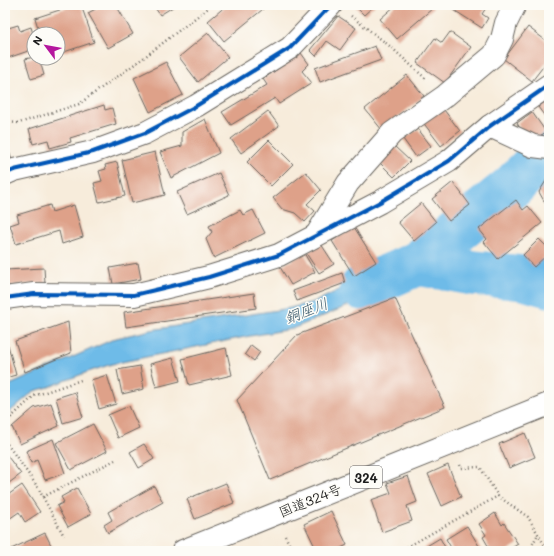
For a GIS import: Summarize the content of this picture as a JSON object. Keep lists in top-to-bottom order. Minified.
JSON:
{"streets":{"main road":["324","国道324号"]},"water":["銅座川"],"north":"top left"}
